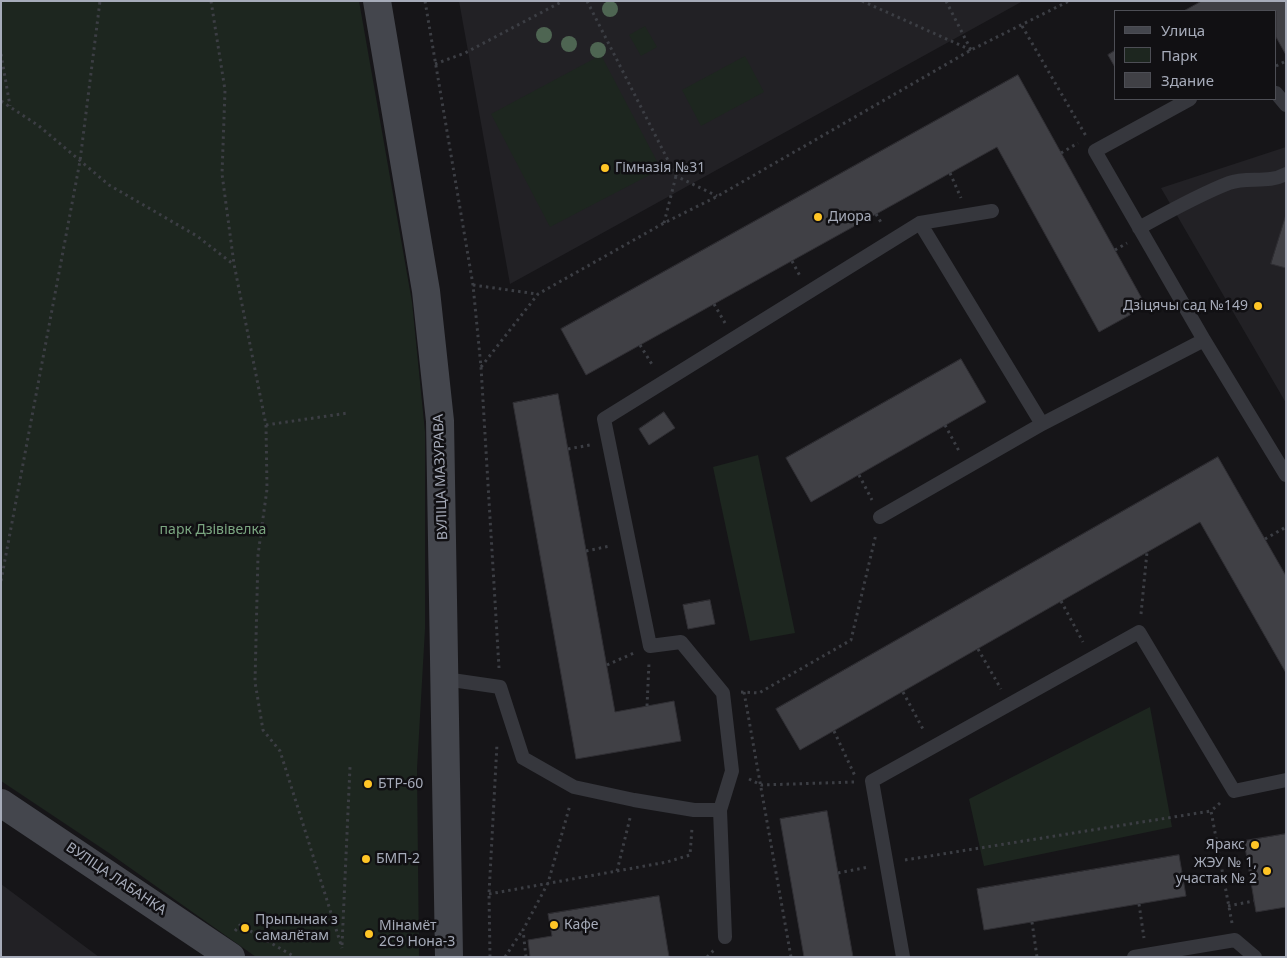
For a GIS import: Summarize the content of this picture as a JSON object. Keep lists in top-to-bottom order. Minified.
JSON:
{"streets":{"main road":["ВУЛІЦА МАЗУРАВА","ВУЛІЦА ЛАБАНКА"]},"parks":["парк Дзівівелка"],"places":["Гімназія №31","Диора","Дзіцячы сад №149","БТР-60","Яракс","БМП-2","ЖЭУ № 1, участак № 2","Кафе","Прыпынак з самалётам","Мінамёт 2С9 Нона-З"],"legend":["Улица","Парк","Здание"]}
